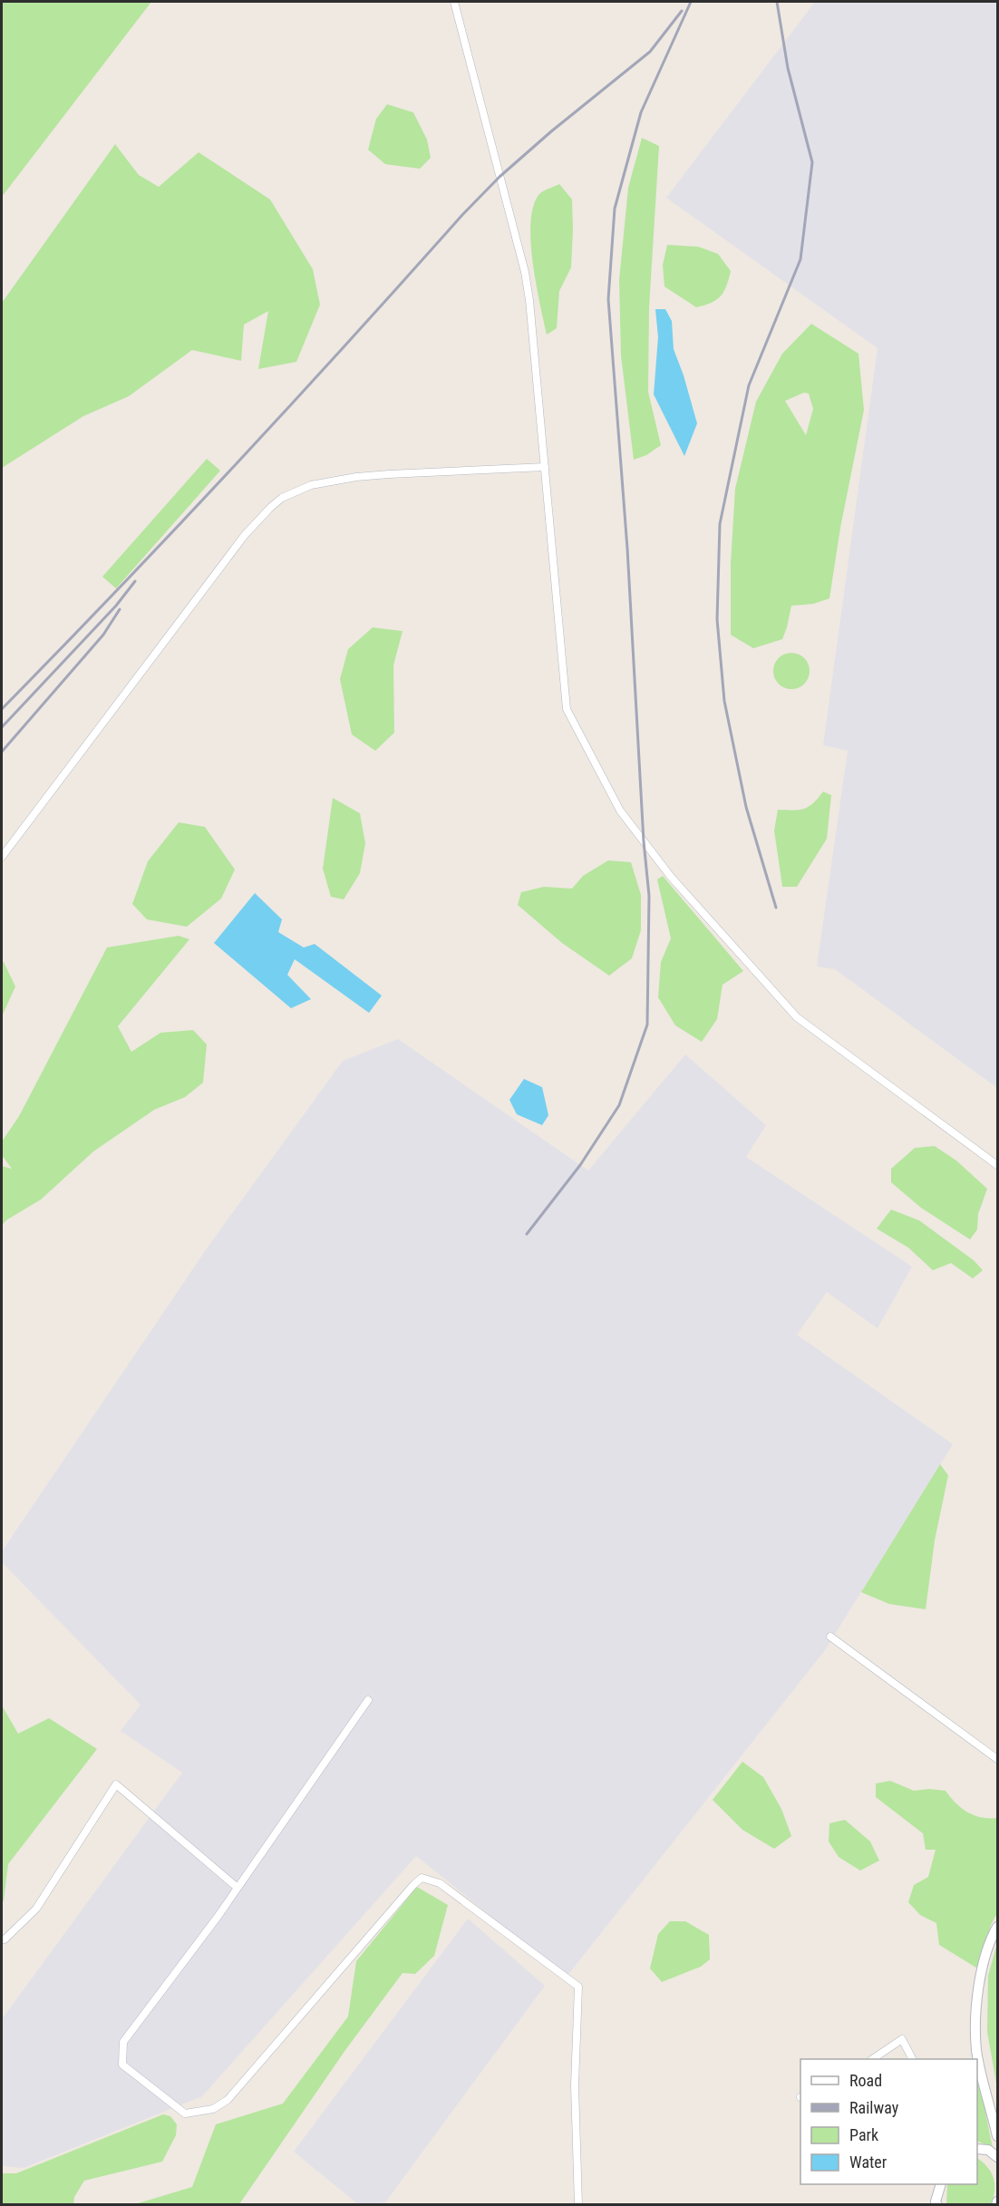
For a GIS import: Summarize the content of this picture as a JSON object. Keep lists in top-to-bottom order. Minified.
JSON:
{"legend":["Road","Railway","Park","Water"]}
